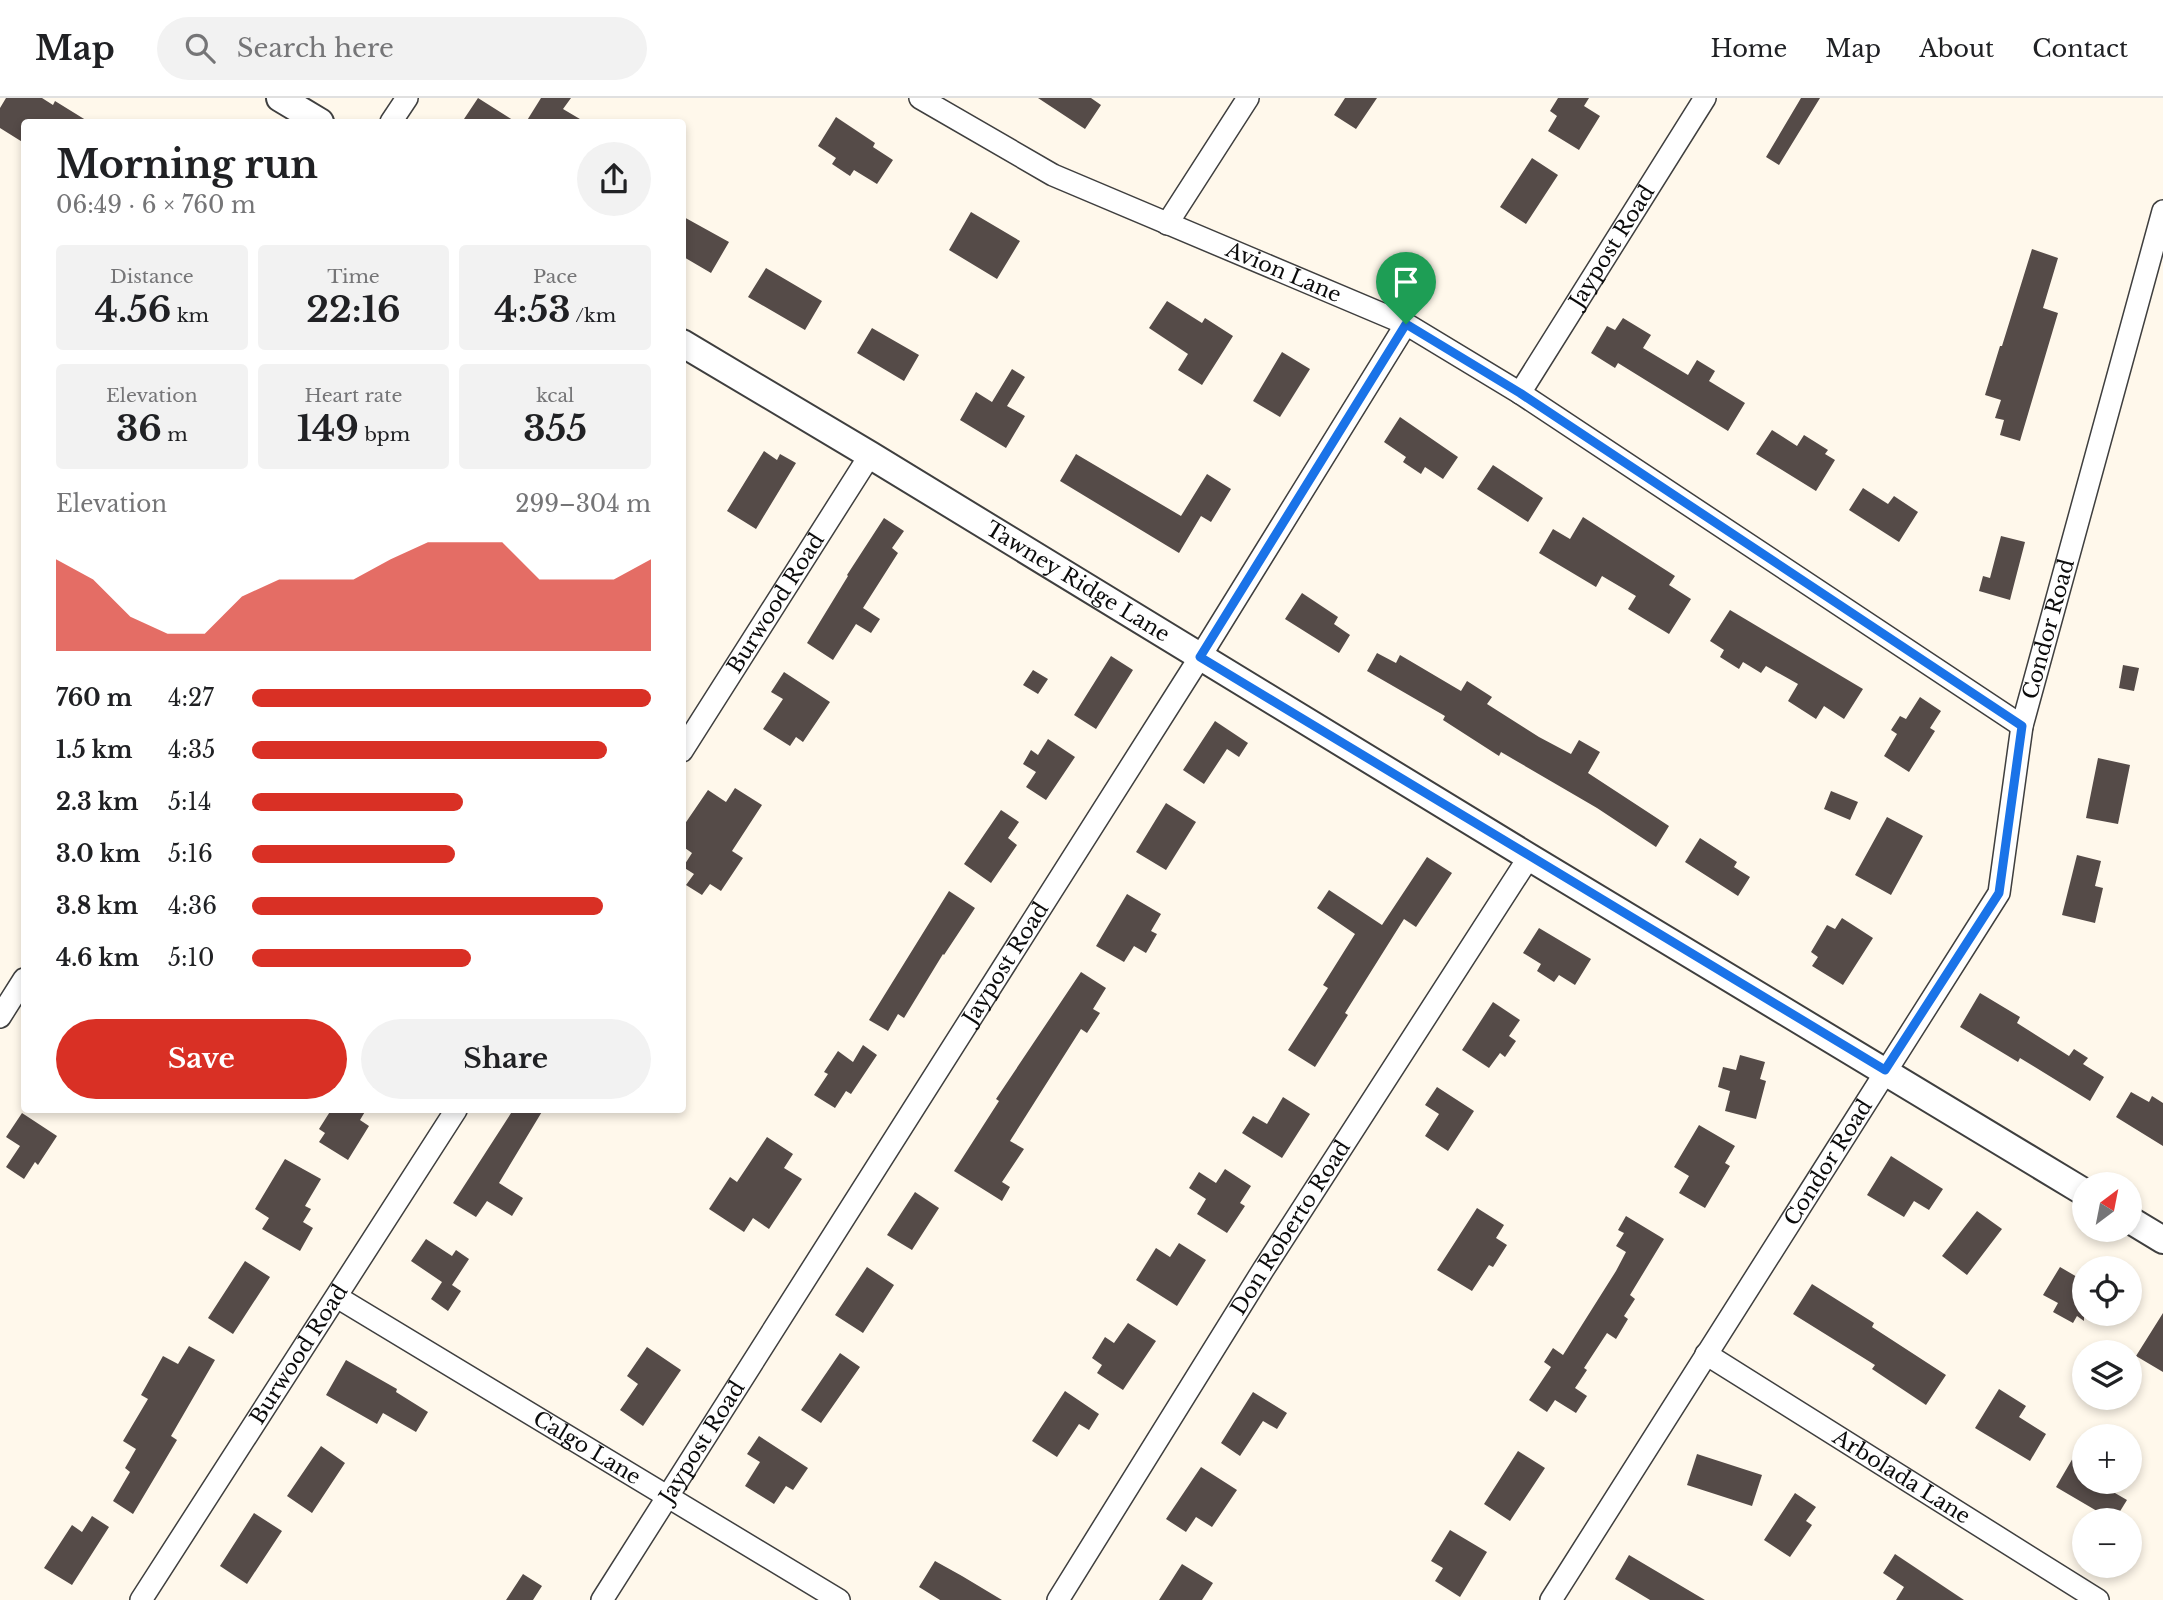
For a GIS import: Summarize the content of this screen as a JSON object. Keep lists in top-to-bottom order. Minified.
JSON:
{"streets":{"street":["Jaypost Road","Avion Lane","Tawney Ridge Lane","Burwood Road","Condor Road","Don Roberto Road","Calgo Lane","Arbolada Lane"]},"crossings":[["Jaypost Road","Avion Lane"],["Jaypost Road","Tawney Ridge Lane"],["Jaypost Road","Calgo Lane"],["Avion Lane","Condor Road"],["Tawney Ridge Lane","Burwood Road"],["Tawney Ridge Lane","Condor Road"],["Tawney Ridge Lane","Don Roberto Road"],["Burwood Road","Calgo Lane"],["Condor Road","Arbolada Lane"]],"north":"top right","page":{"header":"Map","search":"Search here","nav":["Home","Map","About","Contact"],"heading":["Morning run","06:49 · 6 × 760 m"],"stats":[["Distance","4.56 km"],["Time","22:16"],["Pace","4:53 /km"],["Elevation","36 m"],["Heart rate","149 bpm"],["kcal","355"]],"chart":["Elevation","299–304 m"],"list":[{"name":"760 m","note":"4:27"},{"name":"1.5 km","note":"4:35"},{"name":"2.3 km","note":"5:14"},{"name":"3.0 km","note":"5:16"},{"name":"3.8 km","note":"4:36"},{"name":"4.6 km","note":"5:10"}],"buttons":["Save","Share"],"map_buttons":["+","−"]}}
